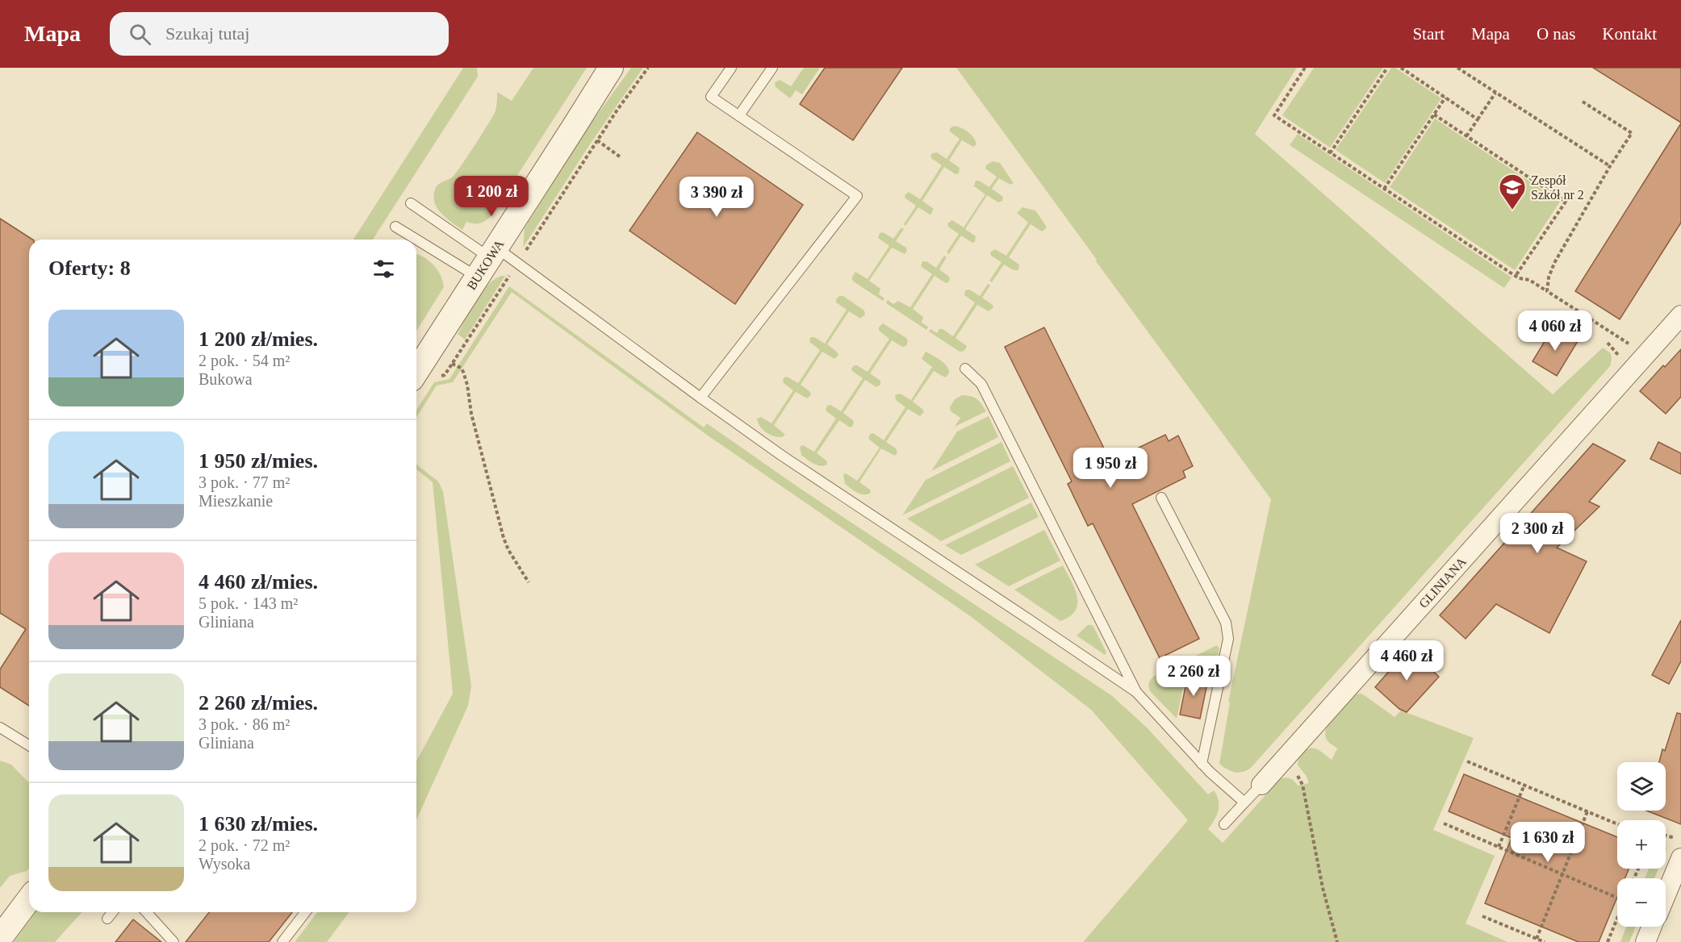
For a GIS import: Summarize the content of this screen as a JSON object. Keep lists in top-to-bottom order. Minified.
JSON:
{"streets":{"street":["BUKOWA","GLINIANA"]},"places":{"school or university":["Zespół Szkół nr 2"]},"page":{"header":"Mapa","search":"Szukaj tutaj","nav":["Start","Mapa","O nas","Kontakt"],"price":["1 200 zł","3 390 zł","4 060 zł","1 950 zł","2 300 zł","4 460 zł","2 260 zł","1 630 zł"],"heading":"Oferty: 8","list":[{"name":"1 200 zł/mies.","note":"2 pok. · 54 m² · Bukowa"},{"name":"1 950 zł/mies.","note":"3 pok. · 77 m² · Mieszkanie"},{"name":"4 460 zł/mies.","note":"5 pok. · 143 m² · Gliniana"},{"name":"2 260 zł/mies.","note":"3 pok. · 86 m² · Gliniana"},{"name":"1 630 zł/mies.","note":"2 pok. · 72 m² · Wysoka"}],"map_buttons":["+","−"]}}
